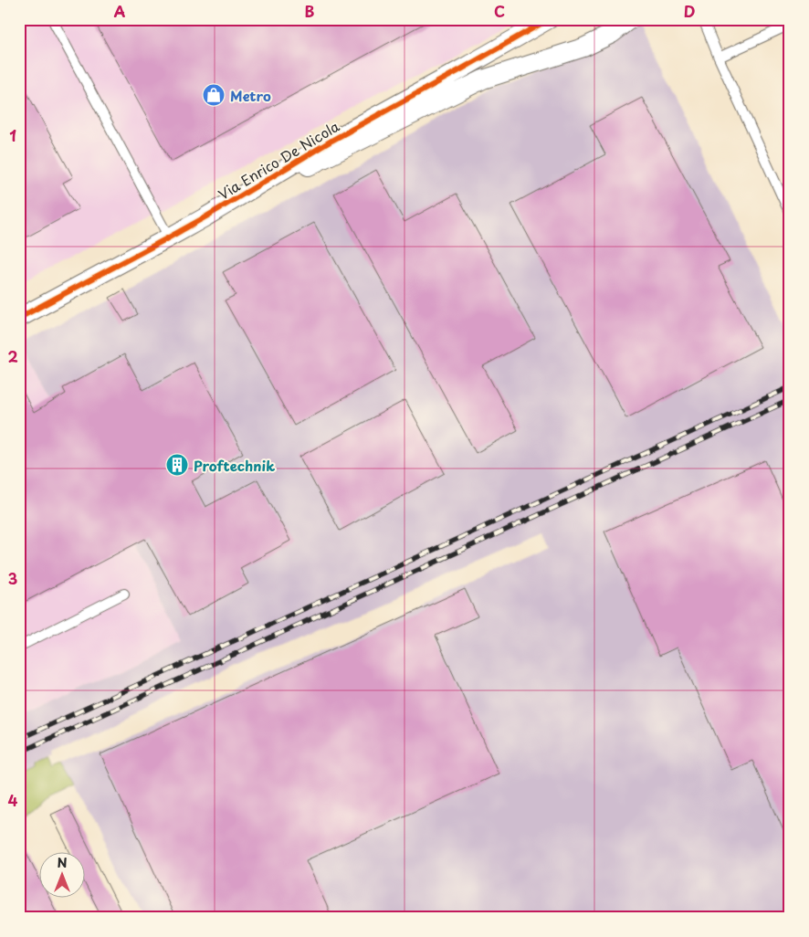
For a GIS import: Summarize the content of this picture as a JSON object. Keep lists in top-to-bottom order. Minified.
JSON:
{"streets":{"street":["Via Enrico De Nicola"]},"places":{"shop":["Metro"],"building":["Proftechnik"]},"north":"top","grid":{"columns":["A","B","C","D"],"rows":["1","2","3","4"]}}
